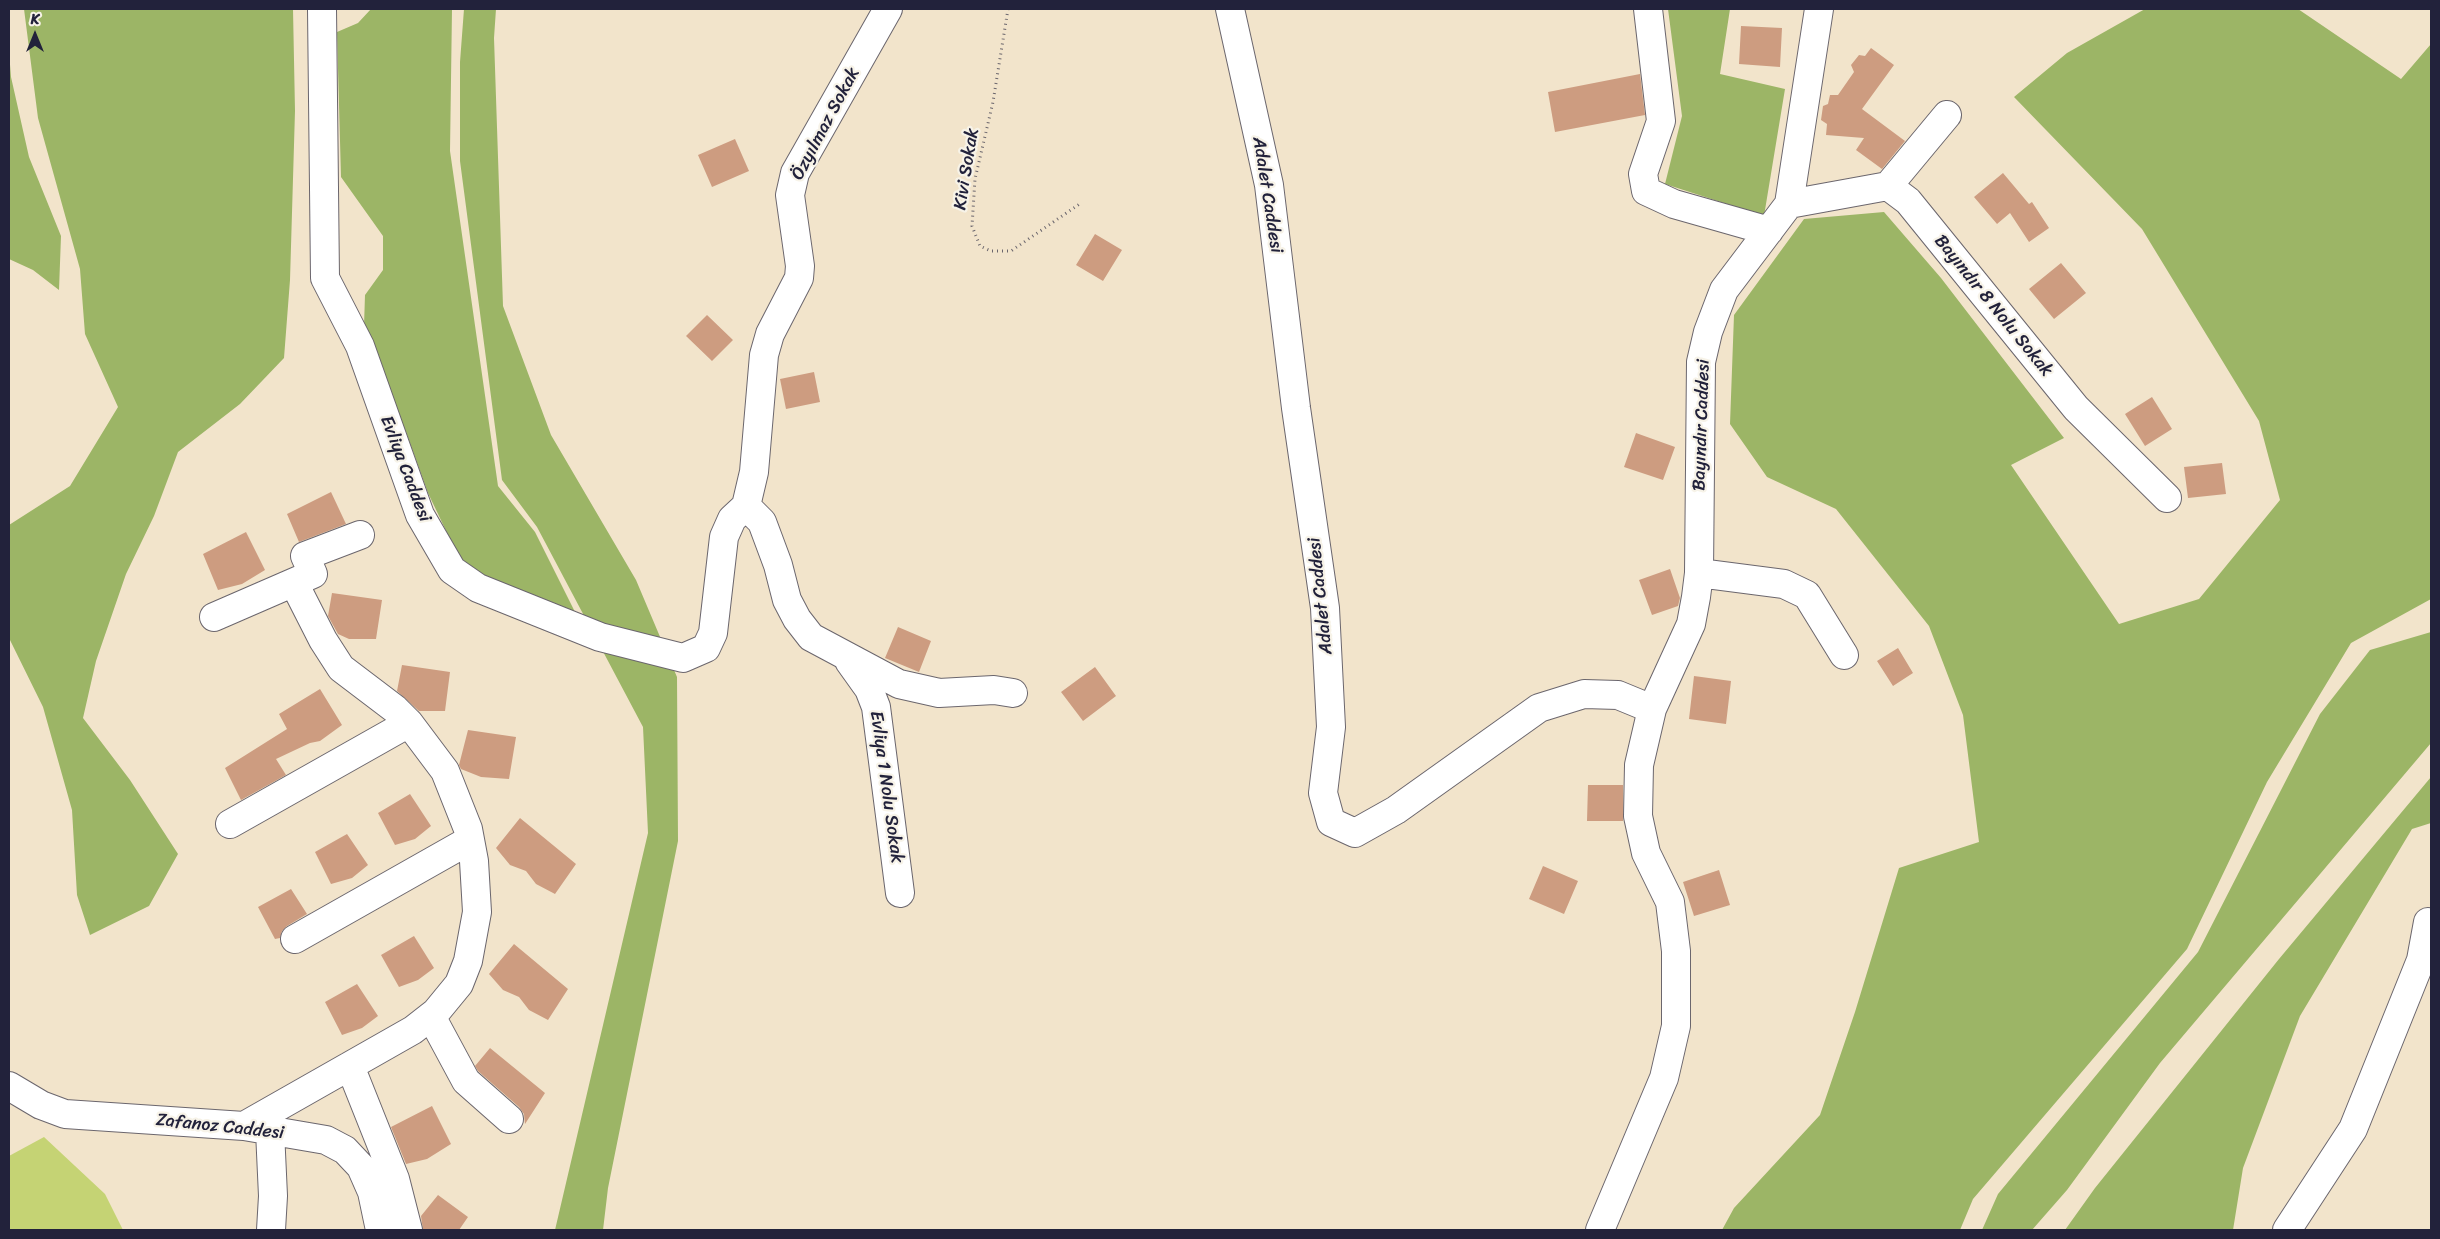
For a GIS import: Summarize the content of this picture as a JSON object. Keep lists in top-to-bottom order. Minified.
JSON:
{"streets":{"street":["Özyılmaz Sokak","Adalet Caddesi","Bayındır 8 Nolu Sokak","Bayındır Caddesi","Evliya Caddesi","Evliya 1 Nolu Sokak","Zafanoz Caddesi"],"path":["Kivi Sokak"]},"crossings":[["Özyılmaz Sokak","Evliya Caddesi"],["Adalet Caddesi","Bayındır Caddesi"]],"north":"top"}
